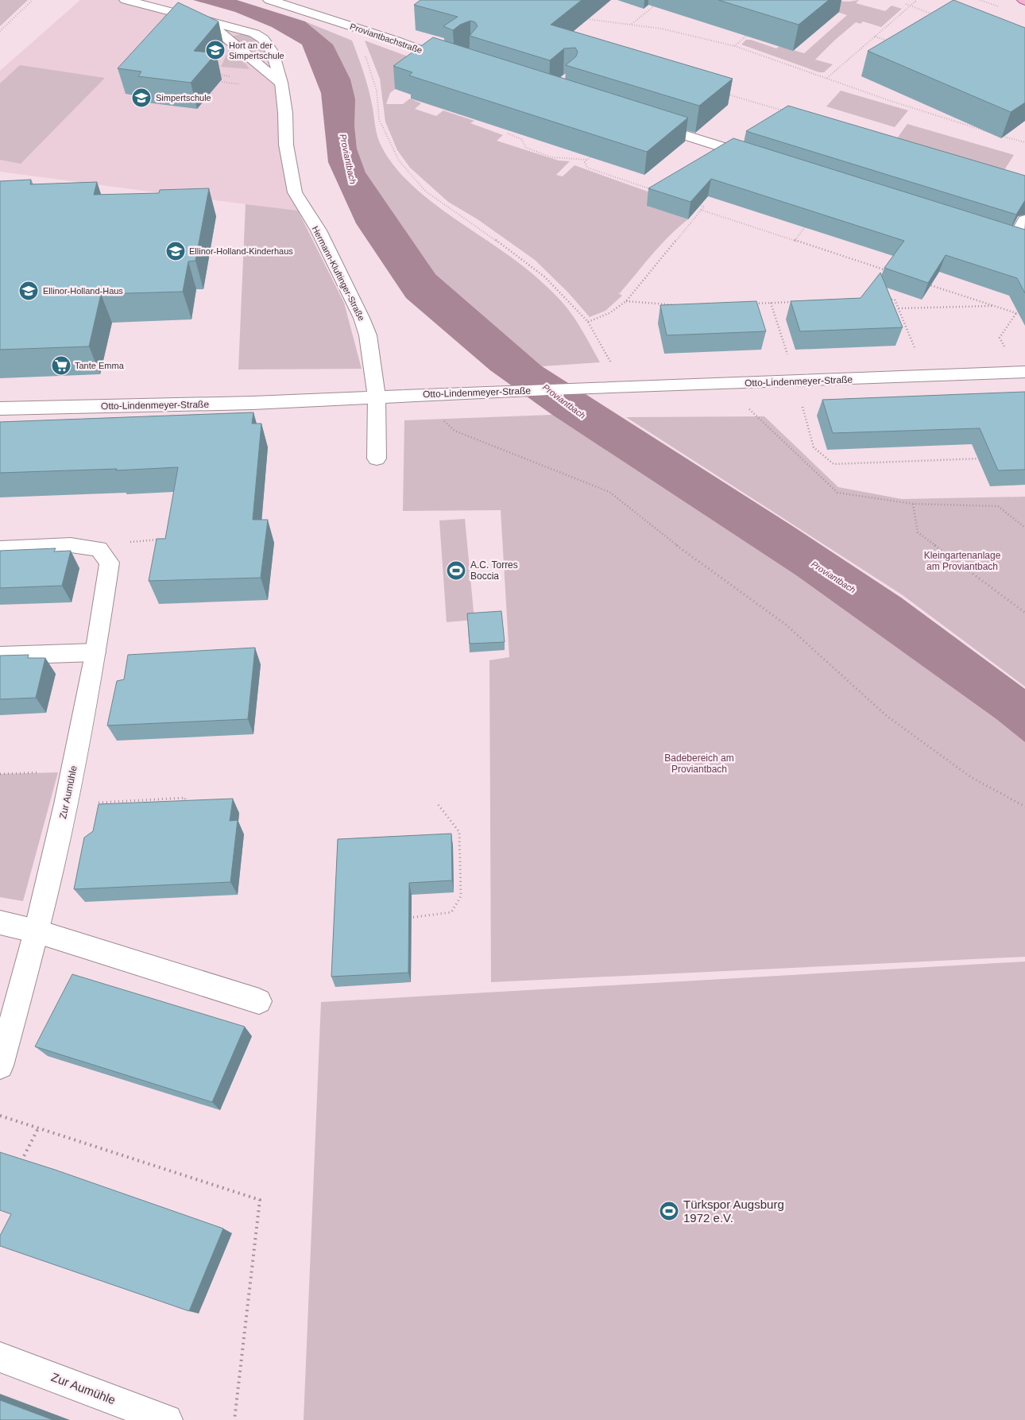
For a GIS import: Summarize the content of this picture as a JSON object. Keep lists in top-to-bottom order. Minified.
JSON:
{"streets":{"street":["Proviantbachstraße","Hermann-Kluftinger-Straße","Otto-Lindenmeyer-Straße","Zur Aumühle"]},"crossings":[["Hermann-Kluftinger-Straße","Otto-Lindenmeyer-Straße"]],"water":["Proviantbach"],"parks":["Kleingartenanlage am Proviantbach","Badebereich am Proviantbach"],"places":{"school or university":["Hort an der Simpertschule","Simpertschule","Ellinor-Holland-Kinderhaus","Ellinor-Holland-Haus"],"supermarket":["Tante Emma"],"sports":["A.C. Torres Boccia","Türkspor Augsburg 1972 e.V."]}}
